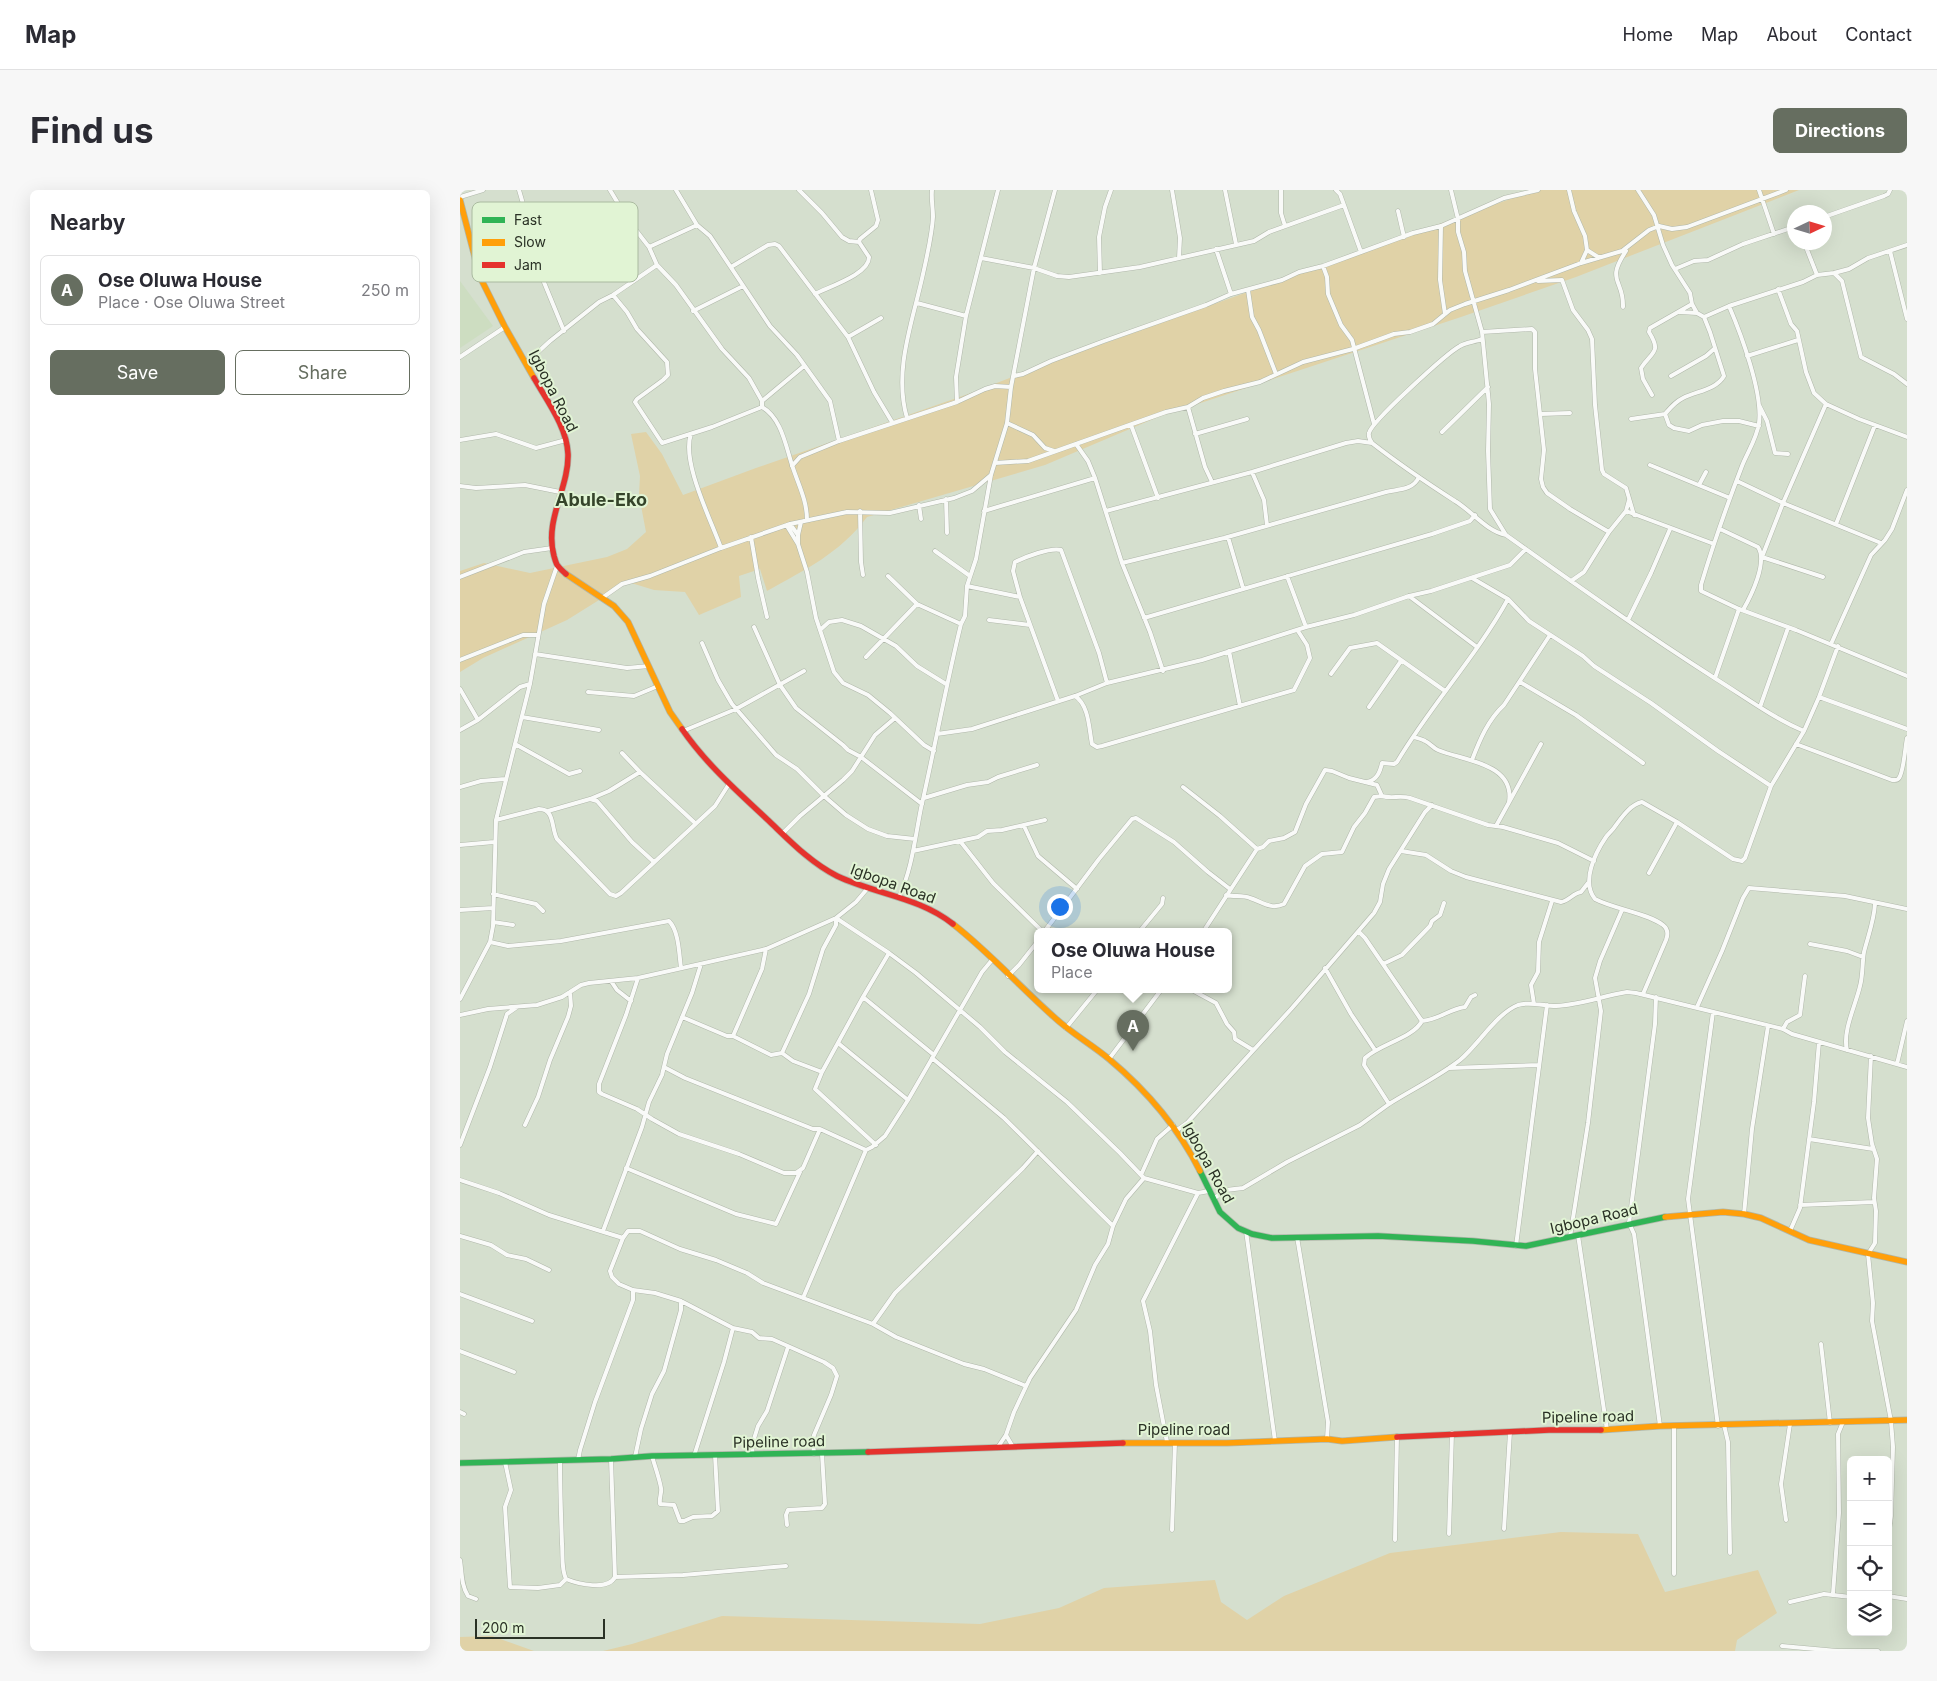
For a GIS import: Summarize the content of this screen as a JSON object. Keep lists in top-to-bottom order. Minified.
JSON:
{"streets":{"street":["Igbopa Road","Pipeline road"]},"districts":["Abule-Eko"],"legend":["Fast","Slow","Jam"],"scale_bar":"200 m","north":"right","page":{"header":"Map","nav":["Home","Map","About","Contact"],"buttons":["Directions",["Save","Share"]],"title":"Find us","heading":"Nearby","list":[{"mark":"A","name":"Ose Oluwa House","note":"Place · Ose Oluwa Street","value":"250 m"}],"popup":["Ose Oluwa House","Place"],"pins":"A","map_buttons":["+","−"],"scale":"200 m"}}
